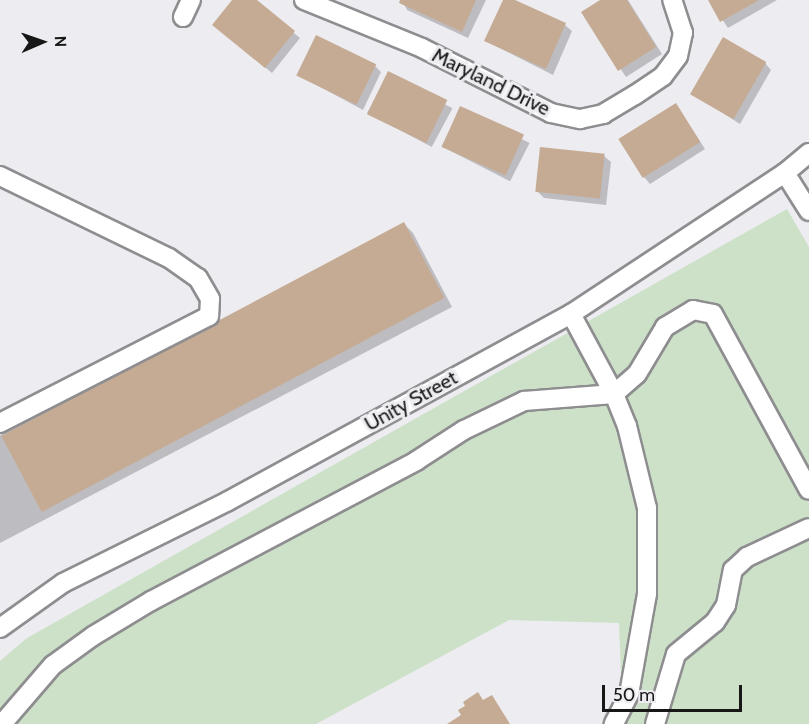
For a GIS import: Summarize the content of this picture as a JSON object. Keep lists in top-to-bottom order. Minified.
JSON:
{"streets":{"street":["Maryland Drive","Unity Street"]},"scale_bar":"50 m","north":"right"}
